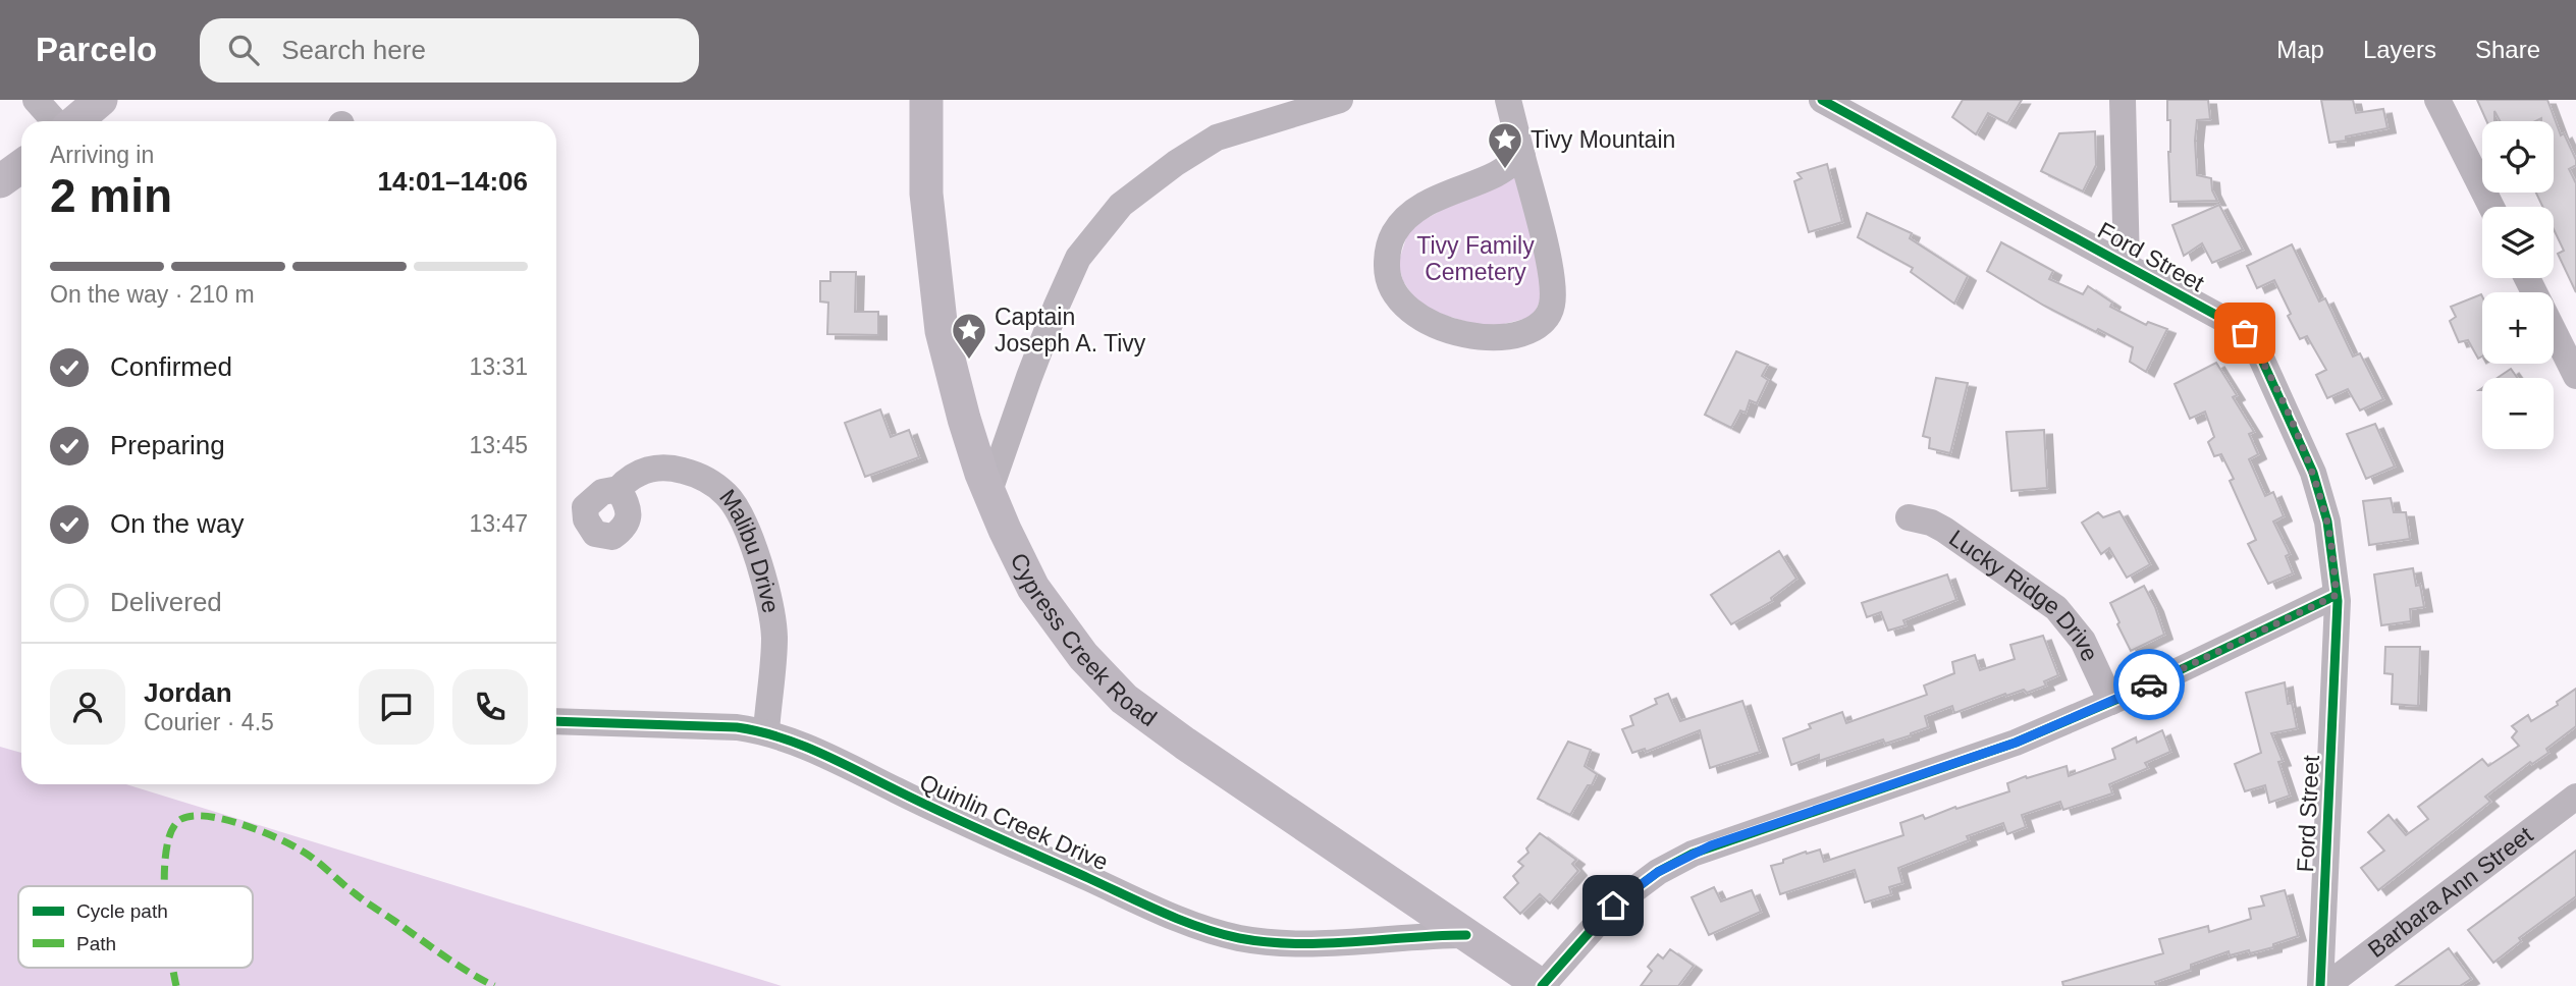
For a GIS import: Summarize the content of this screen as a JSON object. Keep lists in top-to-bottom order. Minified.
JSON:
{"streets":{"main road":["Cypress Creek Road"],"street":["Ford Street","Malibu Drive","Lucky Ridge Drive","Quinlin Creek Drive","Barbara Ann Street"]},"crossings":[["Ford Street","Barbara Ann Street"],["Malibu Drive","Quinlin Creek Drive"],["Cypress Creek Road","Quinlin Creek Drive"]],"parks":["Tivy Family Cemetery"],"places":{"place":["Tivy Mountain","Captain Joseph A. Tivy"]},"legend":["Cycle path","Path"],"page":{"header":"Parcelo","search":"Search here","nav":["Map","Layers","Share"],"map_buttons":["+","−"],"heading":["2 min","Arriving in","14:01–14:06"],"panel":["Jordan","Courier · 4.5"],"bar":"On the way · 210 m","list":[["Confirmed","13:31"],["Preparing","13:45"],["On the way","13:47"],"Delivered"]}}
